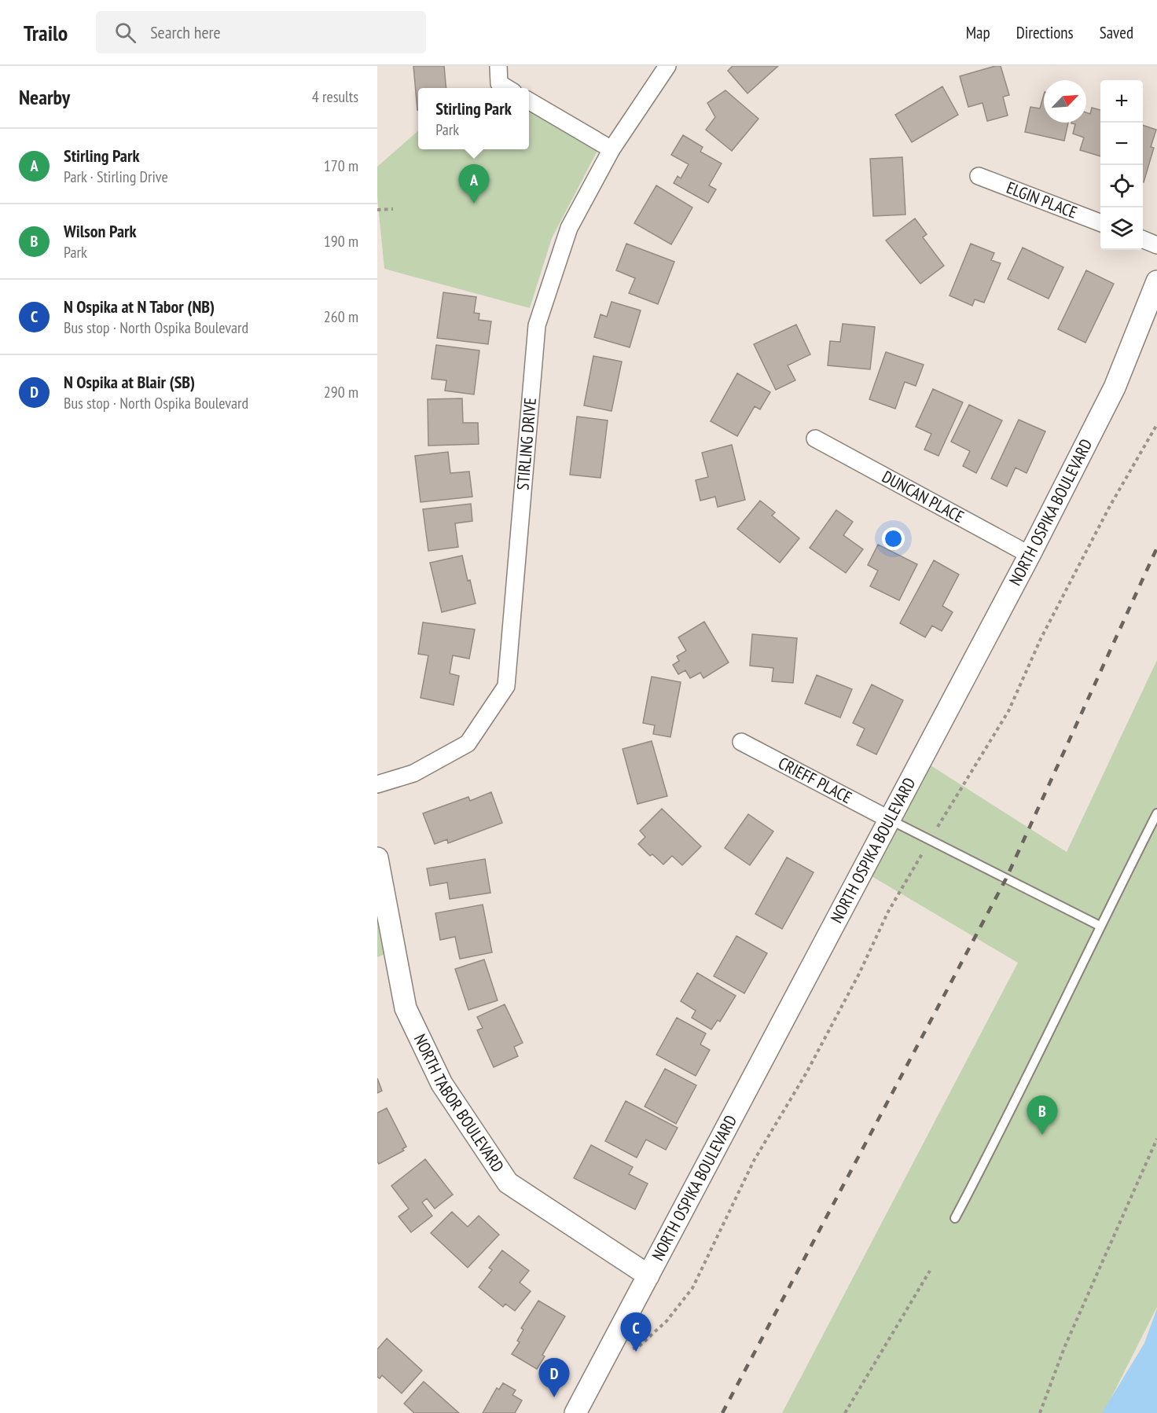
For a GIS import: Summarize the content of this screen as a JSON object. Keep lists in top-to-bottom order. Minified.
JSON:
{"streets":{"street":["ELGIN PLACE","STIRLING DRIVE","DUNCAN PLACE","NORTH OSPIKA BOULEVARD","CRIEFF PLACE","NORTH TABOR BOULEVARD"]},"crossings":[["DUNCAN PLACE","NORTH OSPIKA BOULEVARD"],["NORTH OSPIKA BOULEVARD","CRIEFF PLACE"],["NORTH OSPIKA BOULEVARD","NORTH TABOR BOULEVARD"]],"north":"top right","page":{"header":"Trailo","search":"Search here","nav":["Map","Directions","Saved"],"heading":["Nearby","4 results"],"map_buttons":["+","−"],"popup":["Stirling Park","Park"],"list":[{"mark":"A","name":"Stirling Park","note":"Park · Stirling Drive","value":"170 m"},{"mark":"B","name":"Wilson Park","note":"Park","value":"190 m"},{"mark":"C","name":"N Ospika at N Tabor (NB)","note":"Bus stop · North Ospika Boulevard","value":"260 m"},{"mark":"D","name":"N Ospika at Blair (SB)","note":"Bus stop · North Ospika Boulevard","value":"290 m"}],"pins":["A","B","C","D"]}}
